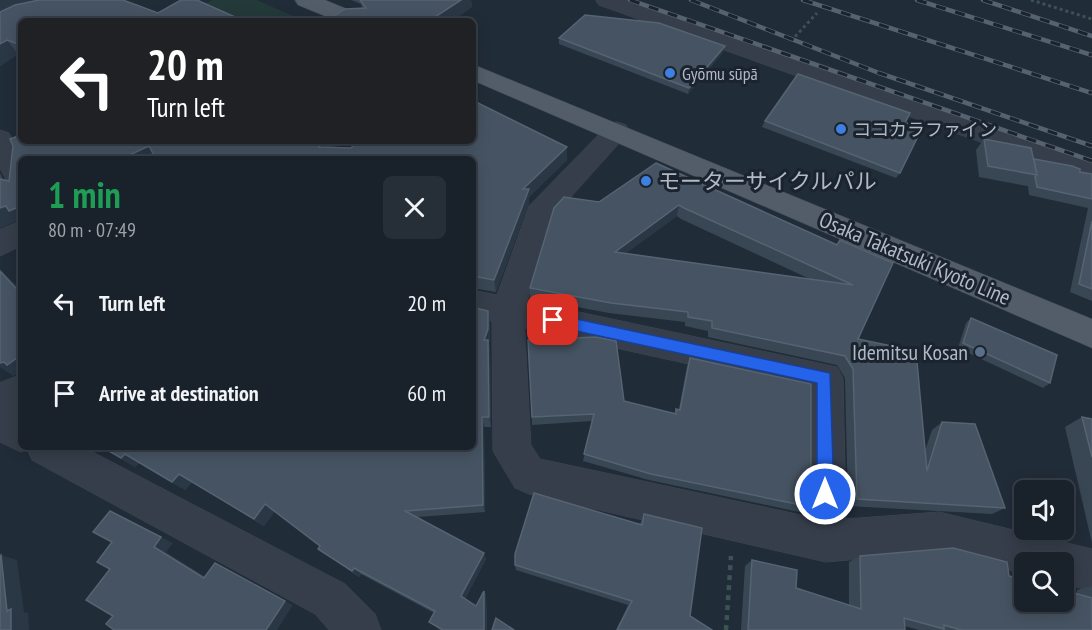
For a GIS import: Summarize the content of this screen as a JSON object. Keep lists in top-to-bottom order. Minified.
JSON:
{"streets":{"main road":["Osaka Takatsuki Kyoto Line"]},"places":["Gyōmu sūpā","ココカラファイン","モーターサイクルパル","Idemitsu Kosan"],"page":{"turn":["20 m","Turn left"],"heading":["1 min","80 m · 07:49"],"list":[{"name":"Turn left","value":"20 m"},{"name":"Arrive at destination","value":"60 m"}]}}
